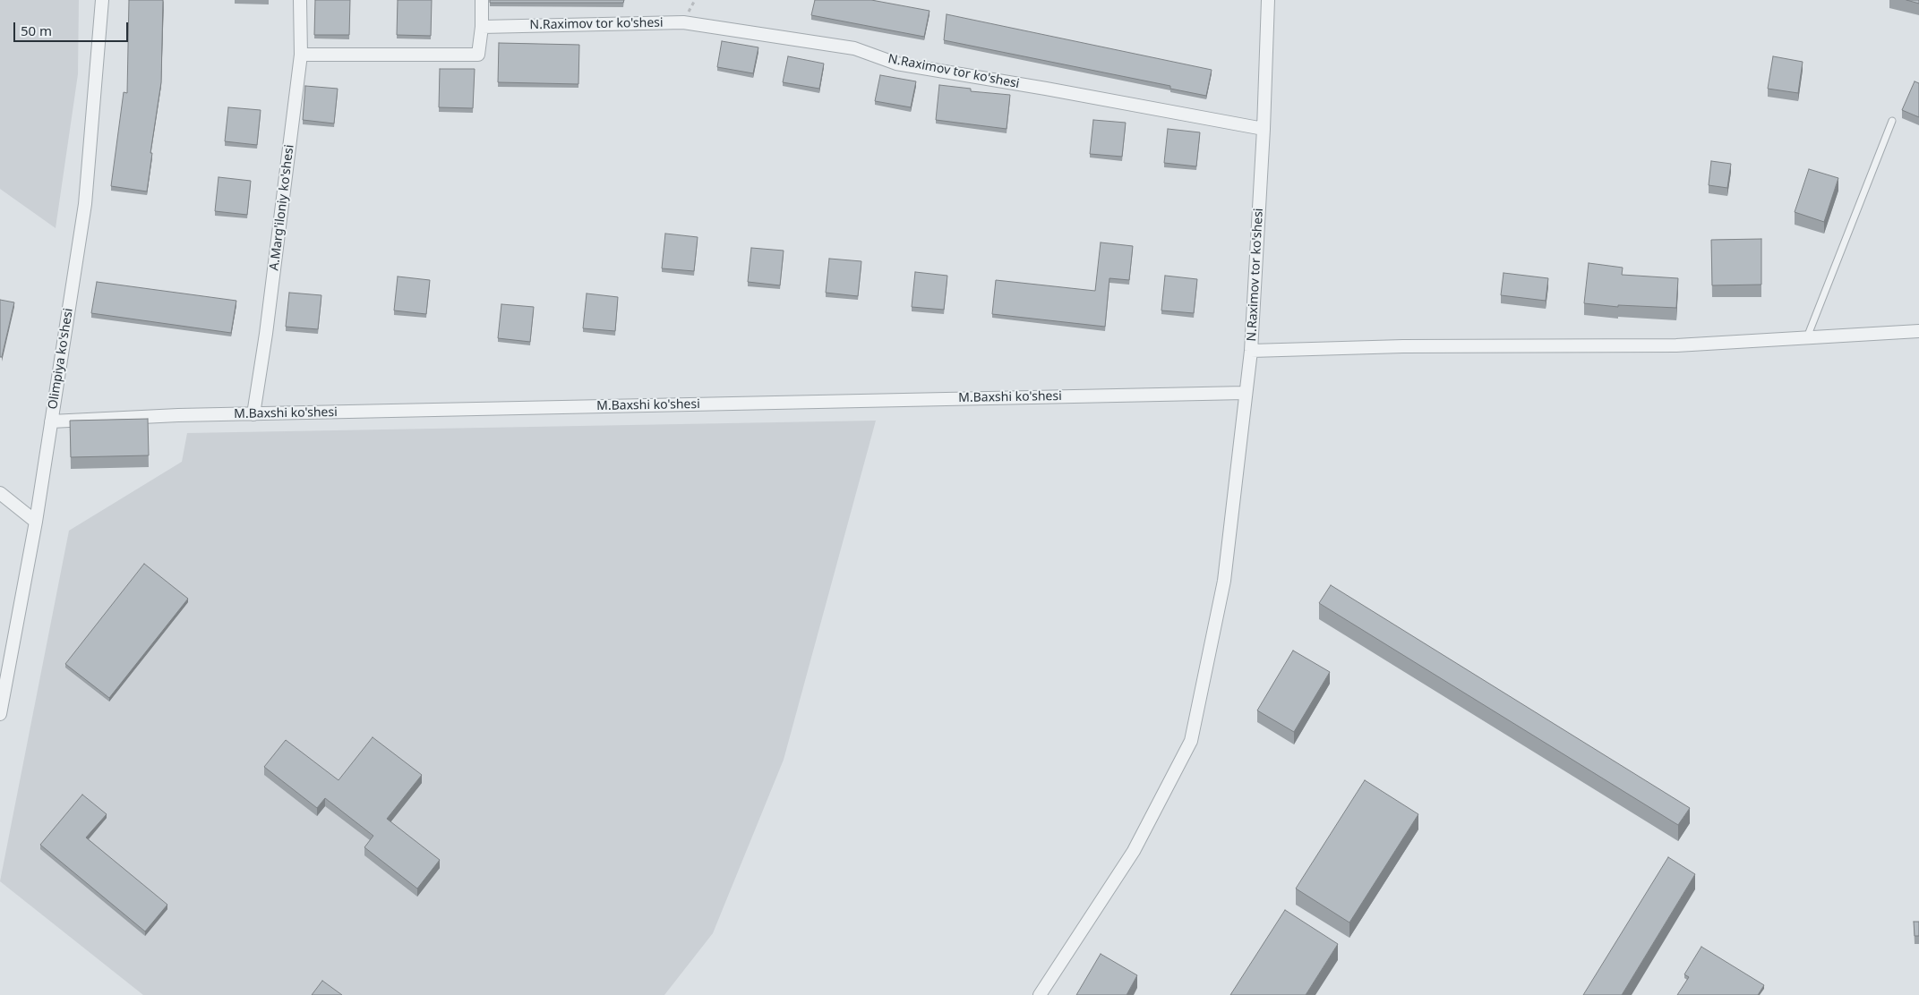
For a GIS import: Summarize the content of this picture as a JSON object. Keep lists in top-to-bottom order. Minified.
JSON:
{"streets":{"street":["N.Raximov tor ko'shesi","A.Marg'iloniy ko'shesi","Olimpiya ko'shesi","M.Baxshi ko'shesi"]},"crossings":[["N.Raximov tor ko'shesi","M.Baxshi ko'shesi"],["A.Marg'iloniy ko'shesi","M.Baxshi ko'shesi"],["Olimpiya ko'shesi","M.Baxshi ko'shesi"]],"scale_bar":"50 m"}
